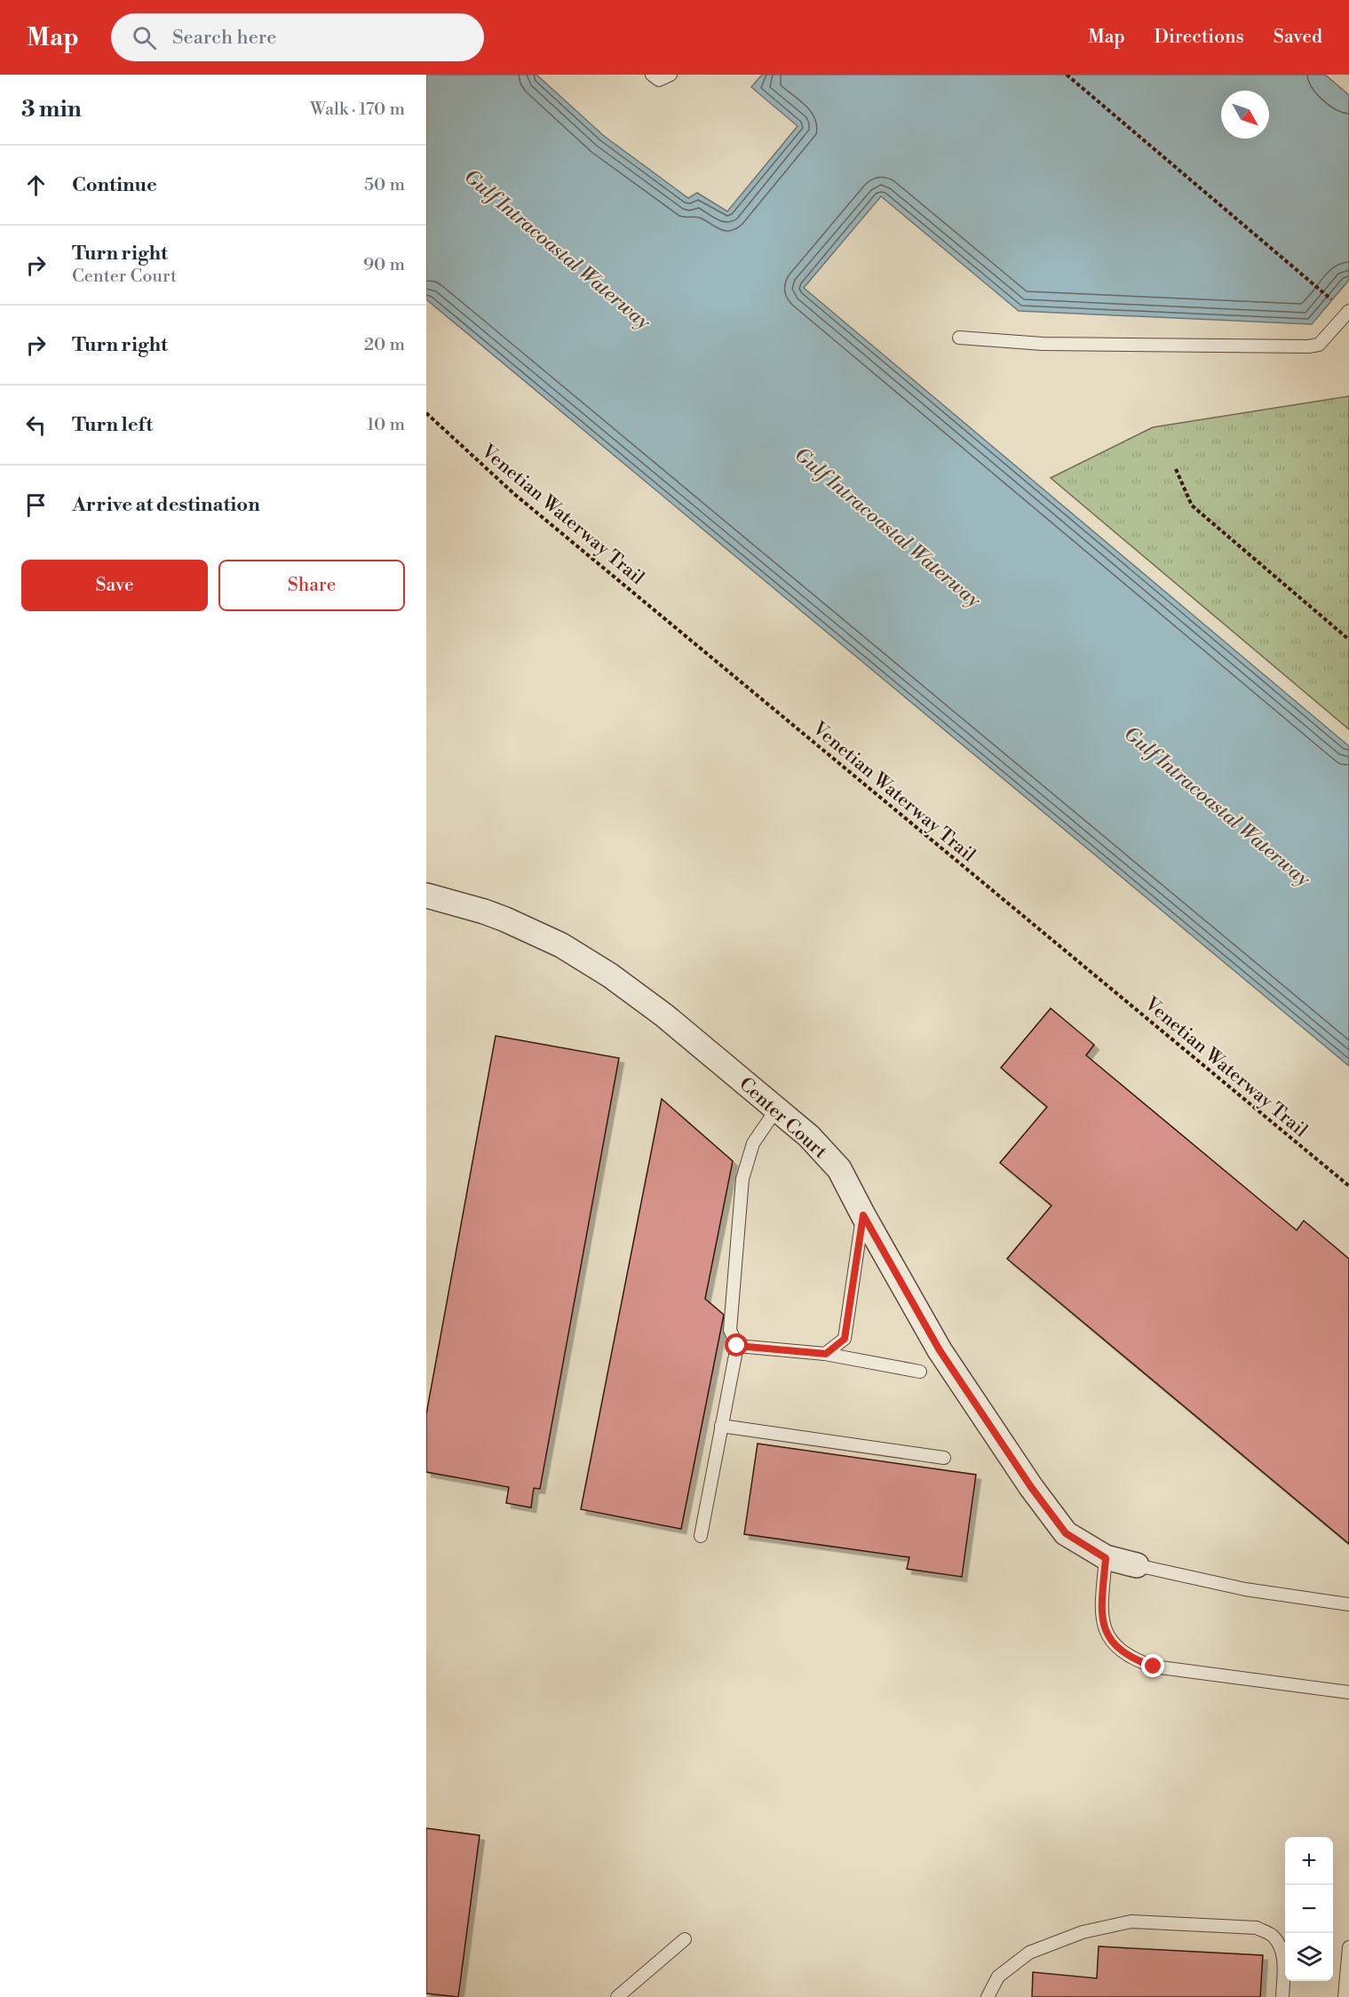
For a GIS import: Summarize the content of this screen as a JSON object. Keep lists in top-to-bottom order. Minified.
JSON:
{"streets":{"street":["Center Court"],"path":["Venetian Waterway Trail"]},"water":["Gulf Intracoastal Waterway"],"north":"bottom right","page":{"header":"Map","search":"Search here","nav":["Map","Directions","Saved"],"heading":["3 min","Walk · 170 m"],"list":[["Continue","50 m"],["Turn right","Center Court","90 m"],["Turn right","20 m"],["Turn left","10 m"],"Arrive at destination"],"buttons":["Save","Share"],"map_buttons":["+","−"]}}
